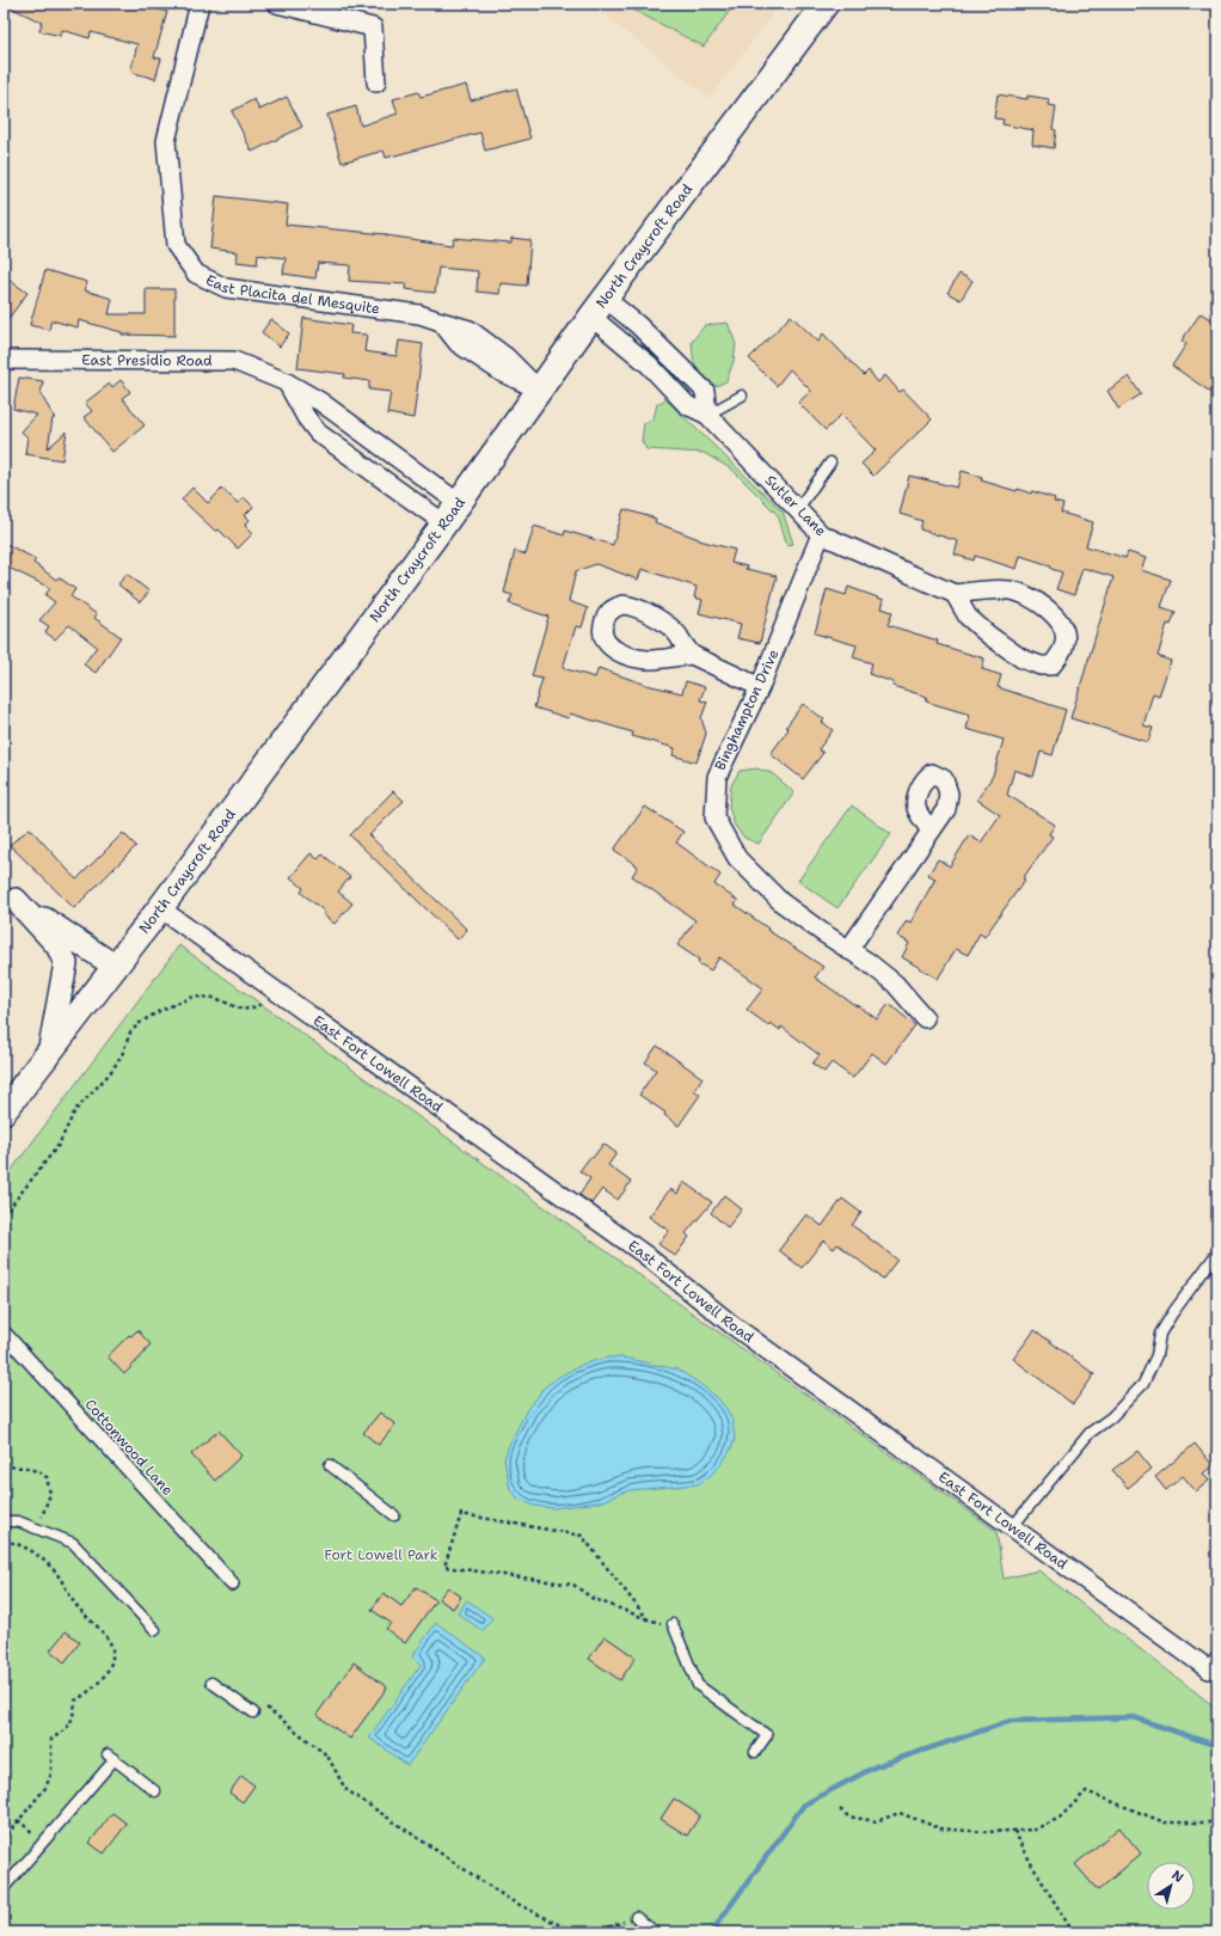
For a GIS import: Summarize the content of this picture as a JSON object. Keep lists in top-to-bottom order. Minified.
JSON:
{"streets":{"main road":["North Craycroft Road"],"street":["East Placita del Mesquite","East Presidio Road","Sutler Lane","Binghampton Drive","East Fort Lowell Road","Cottonwood Lane"]},"crossings":[["North Craycroft Road","East Placita del Mesquite"],["North Craycroft Road","East Presidio Road"],["North Craycroft Road","Sutler Lane"],["North Craycroft Road","East Fort Lowell Road"],["Sutler Lane","Binghampton Drive"]],"parks":["Fort Lowell Park"],"north":"top right"}
